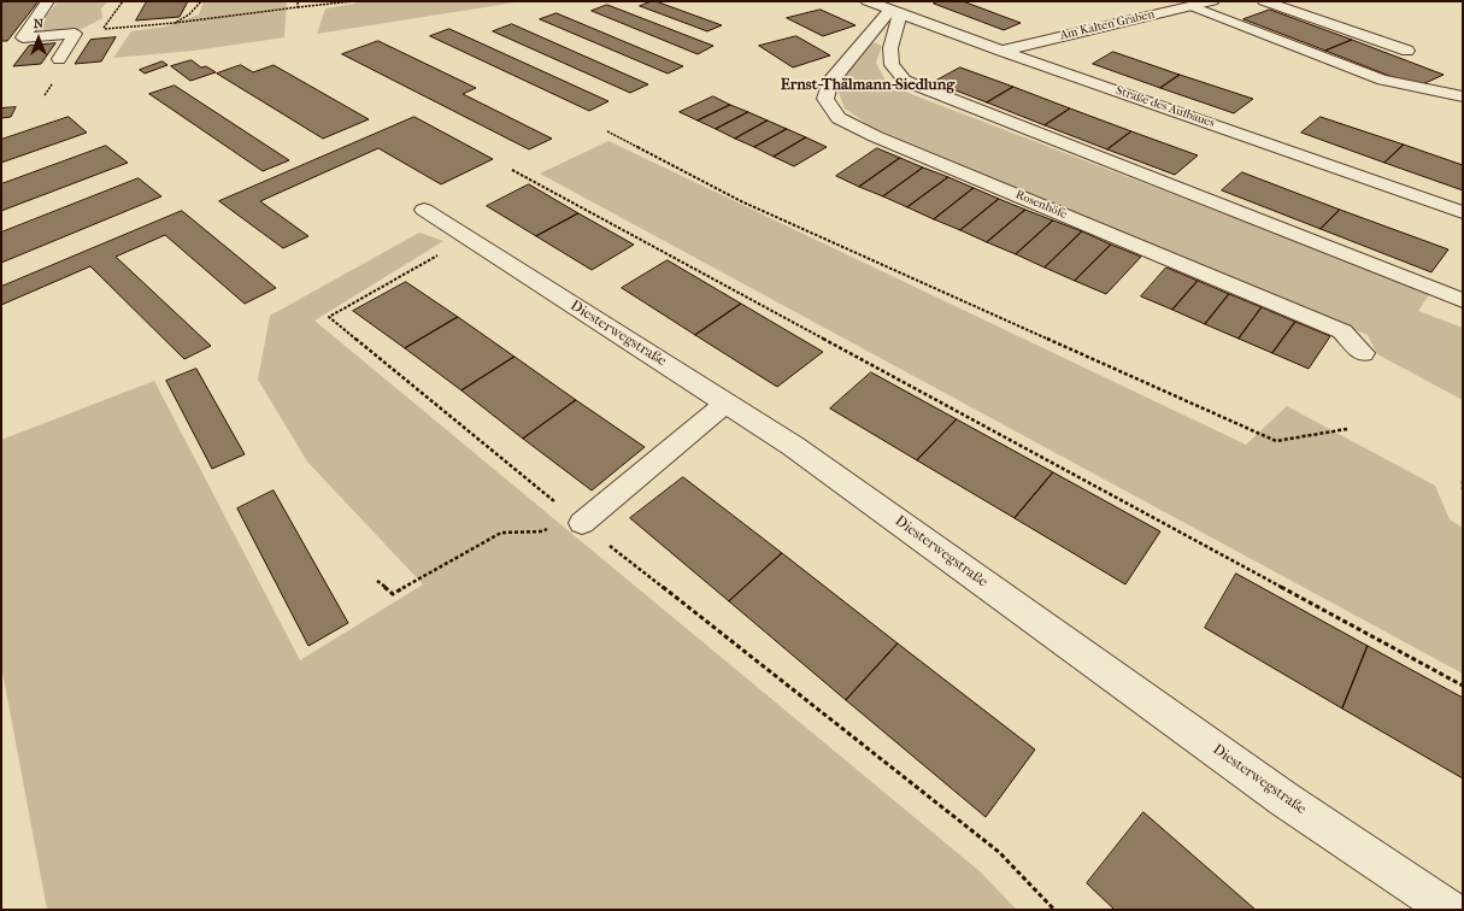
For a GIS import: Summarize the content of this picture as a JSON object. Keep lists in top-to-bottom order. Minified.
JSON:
{"streets":{"street":["Am Kalten Graben","Straße des Aufbaues","Rosenhöfe","Diesterwegstraße"]},"crossings":[["Am Kalten Graben","Straße des Aufbaues"],["Straße des Aufbaues","Rosenhöfe"]],"districts":["Ernst-Thälmann-Siedlung"],"north":"top"}
